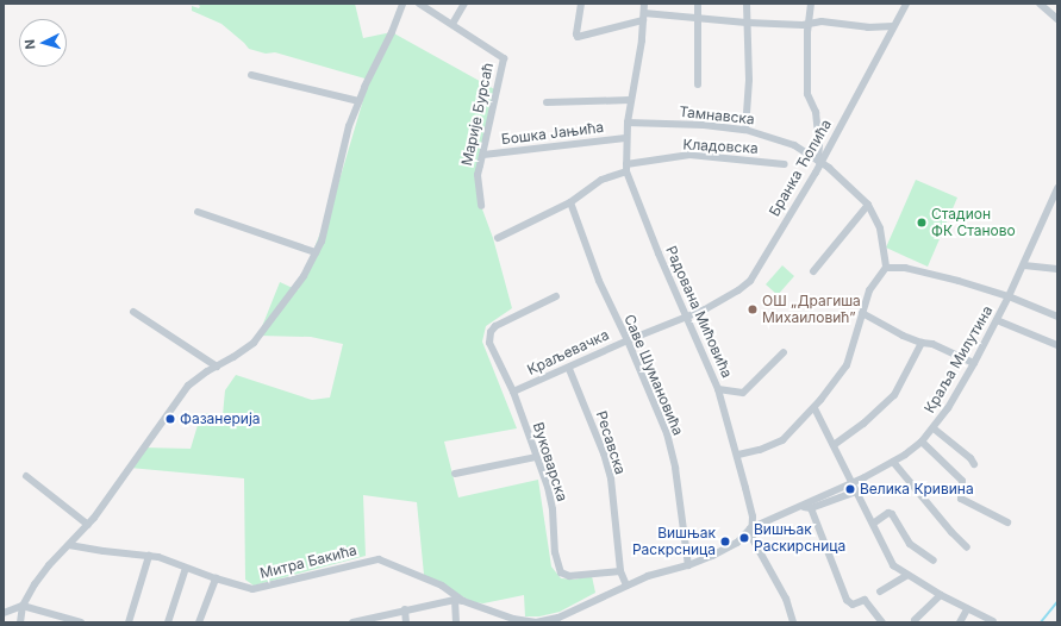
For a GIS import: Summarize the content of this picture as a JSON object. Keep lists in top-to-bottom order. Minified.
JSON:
{"streets":{"street":["Марије Бурсаћ","Тамнавска","Бошка Јањића","Кладовска","Бранка Ћопића","Радована Мићовића","Краљевачка","Краља Милутина","Саве Шумановића","Ресавска","Вуковарска","Митра Бакића"]},"crossings":[["Марије Бурсаћ","Бошка Јањића"],["Тамнавска","Бранка Ћопића"],["Тамнавска","Радована Мићовића"],["Бошка Јањића","Радована Мићовића"],["Кладовска","Радована Мићовића"],["Кладовска","Саве Шумановића"],["Бранка Ћопића","Радована Мићовића"],["Бранка Ћопића","Краљевачка"],["Радована Мићовића","Краљевачка"],["Радована Мићовића","Краља Милутина"],["Краљевачка","Саве Шумановића"],["Краљевачка","Ресавска"],["Краљевачка","Вуковарска"],["Ресавска","Вуковарска"]],"places":["Стадион ФК Станово","ОШ „Драгиша Михаиловић”","Фазанерија","Велика Кривина","Вишњак Раскирсница","Вишњак Раскрсница"],"north":"left"}
